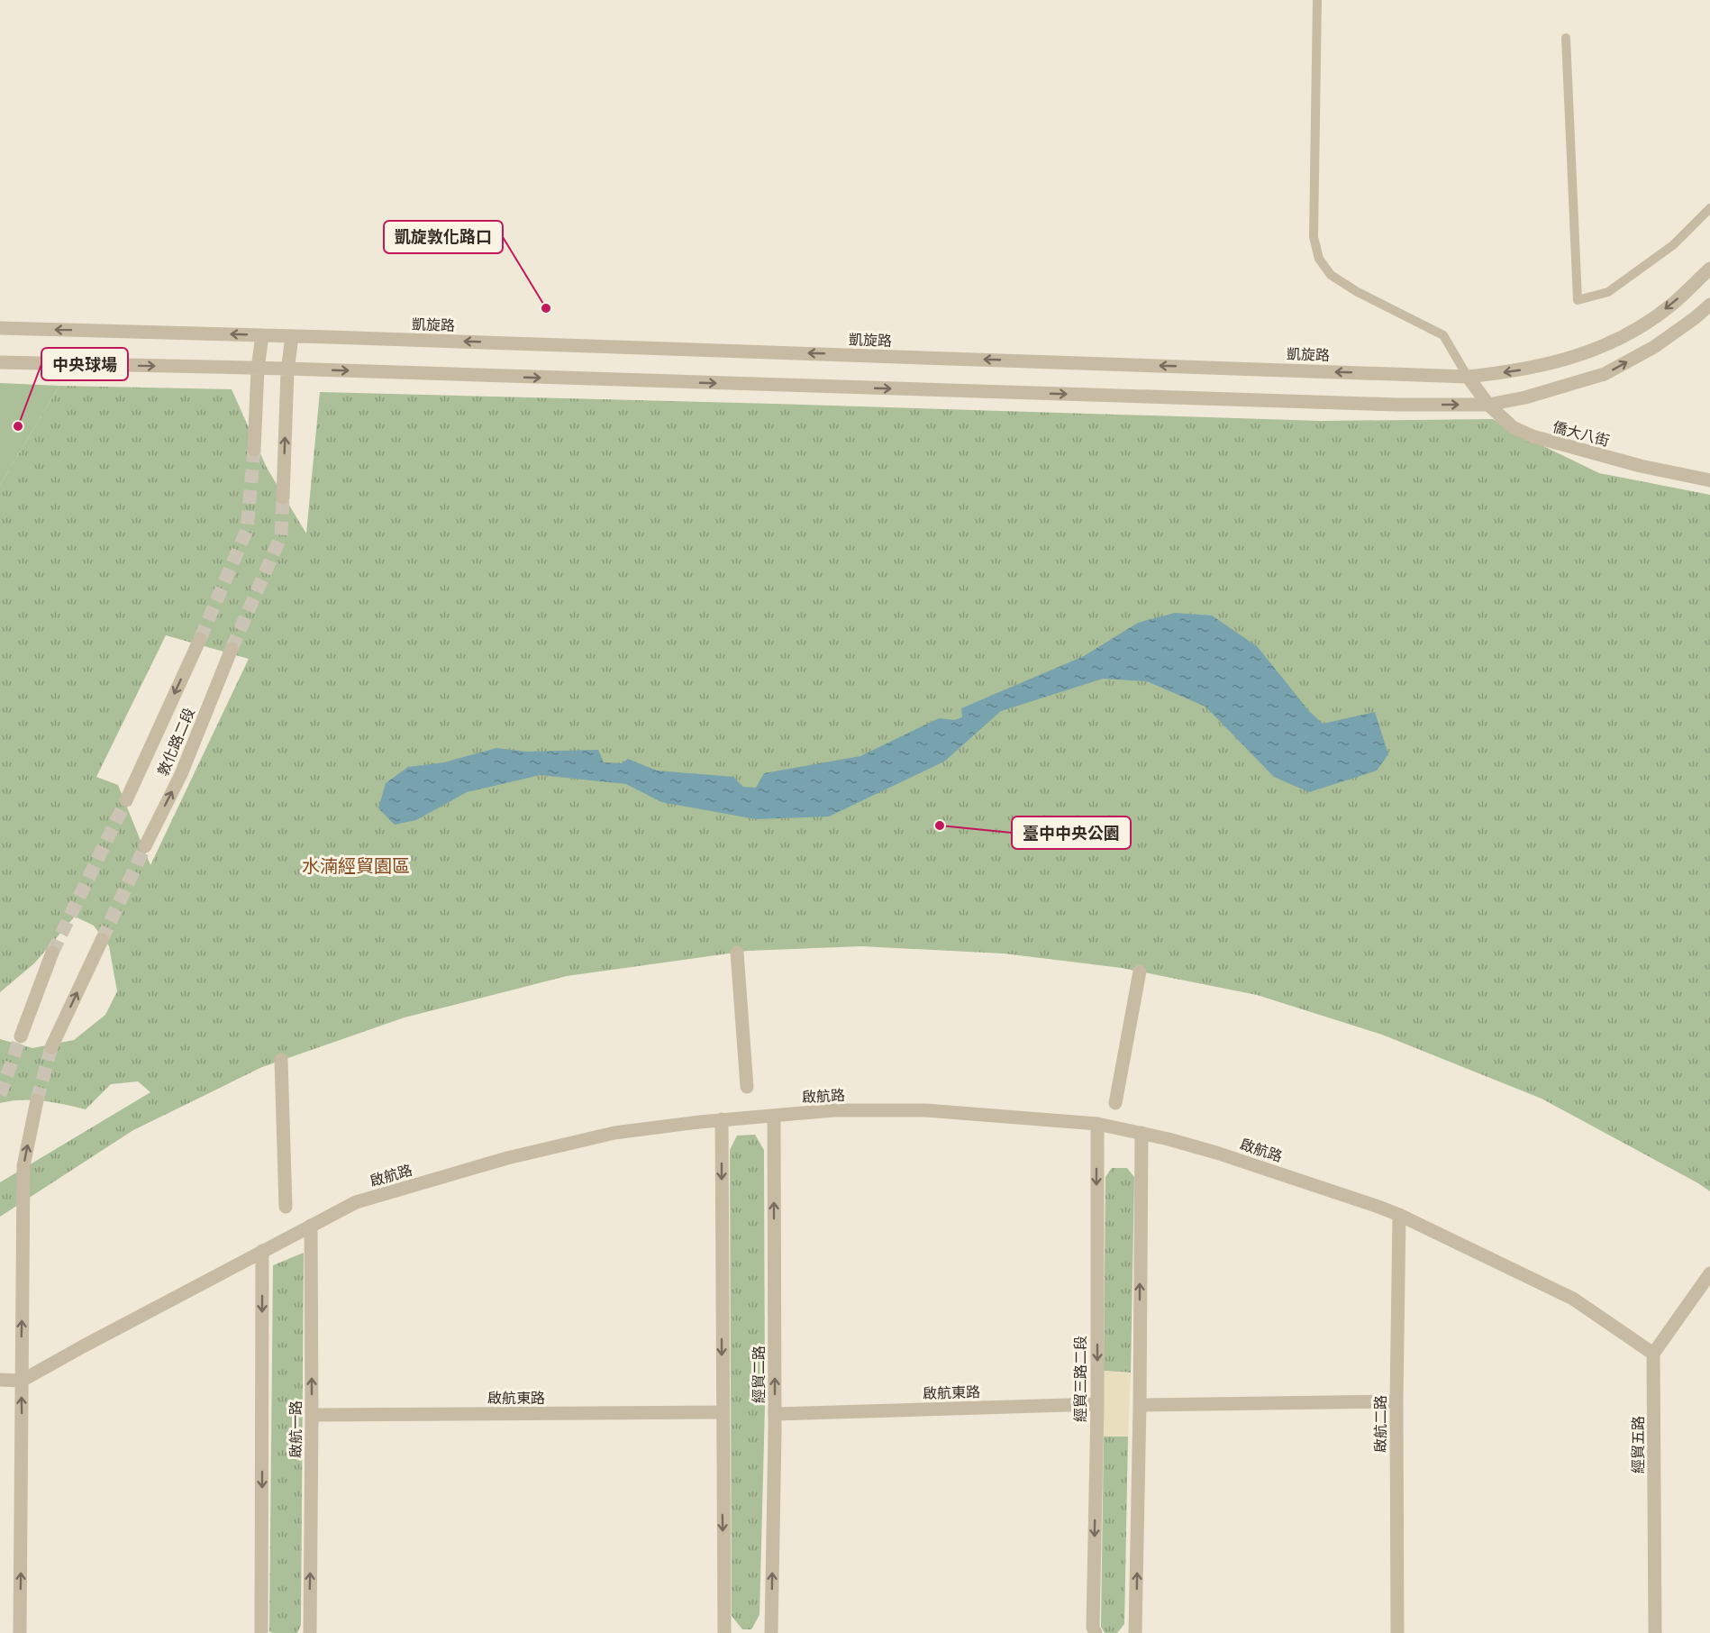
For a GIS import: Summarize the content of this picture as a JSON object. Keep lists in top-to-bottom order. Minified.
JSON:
{"streets":{"street":["凱旋路","僑大八街","敦化路二段","啟航路","經貿二路","經貿三路二段","啟航東路","啟航二路","啟航一路","經貿五路"]},"crossings":[["凱旋路","僑大八街"],["啟航路","經貿二路"],["啟航路","經貿三路二段"],["啟航路","啟航二路"],["啟航路","啟航一路"],["啟航路","經貿五路"],["經貿二路","啟航東路"],["經貿三路二段","啟航東路"],["啟航東路","啟航一路"]],"districts":["水湳經貿園區"],"places":["凱旋敦化路口","中央球場","臺中中央公園"]}
